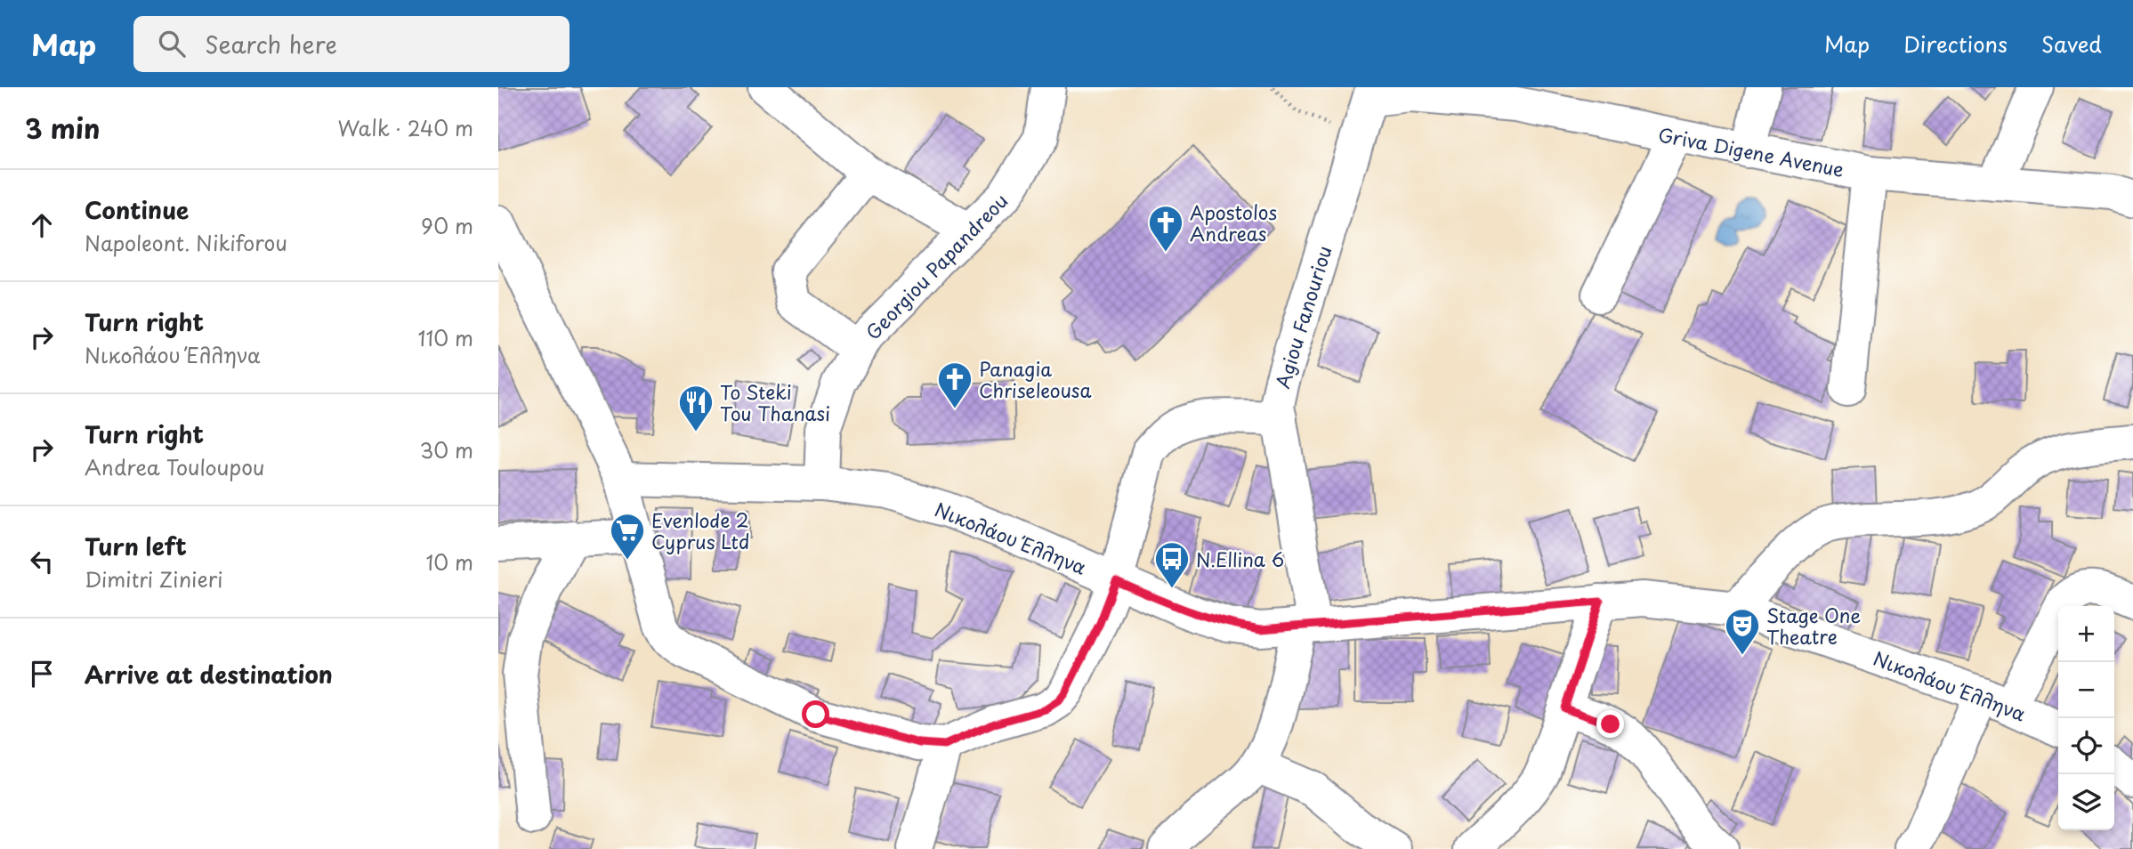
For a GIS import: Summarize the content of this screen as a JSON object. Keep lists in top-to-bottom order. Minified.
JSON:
{"streets":{"street":["Griva Digene Avenue","Georgiou Papandreou","Agiou Fanouriou","Νικολάου Έλληνα"]},"crossings":[["Griva Digene Avenue","Agiou Fanouriou"],["Georgiou Papandreou","Νικολάου Έλληνα"],["Agiou Fanouriou","Νικολάου Έλληνα"]],"places":{"church":["Apostolos Andreas","Panagia Chriseleousa"],"restaurant":["To Steki Tou Thanasi"],"supermarket":["Evenlode 2 Cyprus Ltd"],"bus stop":["N.Ellina 6"],"theatre":["Stage One Theatre"]},"page":{"header":"Map","search":"Search here","nav":["Map","Directions","Saved"],"heading":["3 min","Walk · 240 m"],"list":[["Continue","Napoleont. Nikiforou","90 m"],["Turn right","Νικολάου Έλληνα","110 m"],["Turn right","Andrea Touloupou","30 m"],["Turn left","Dimitri Zinieri","10 m"],"Arrive at destination"],"map_buttons":["+","−"]}}
